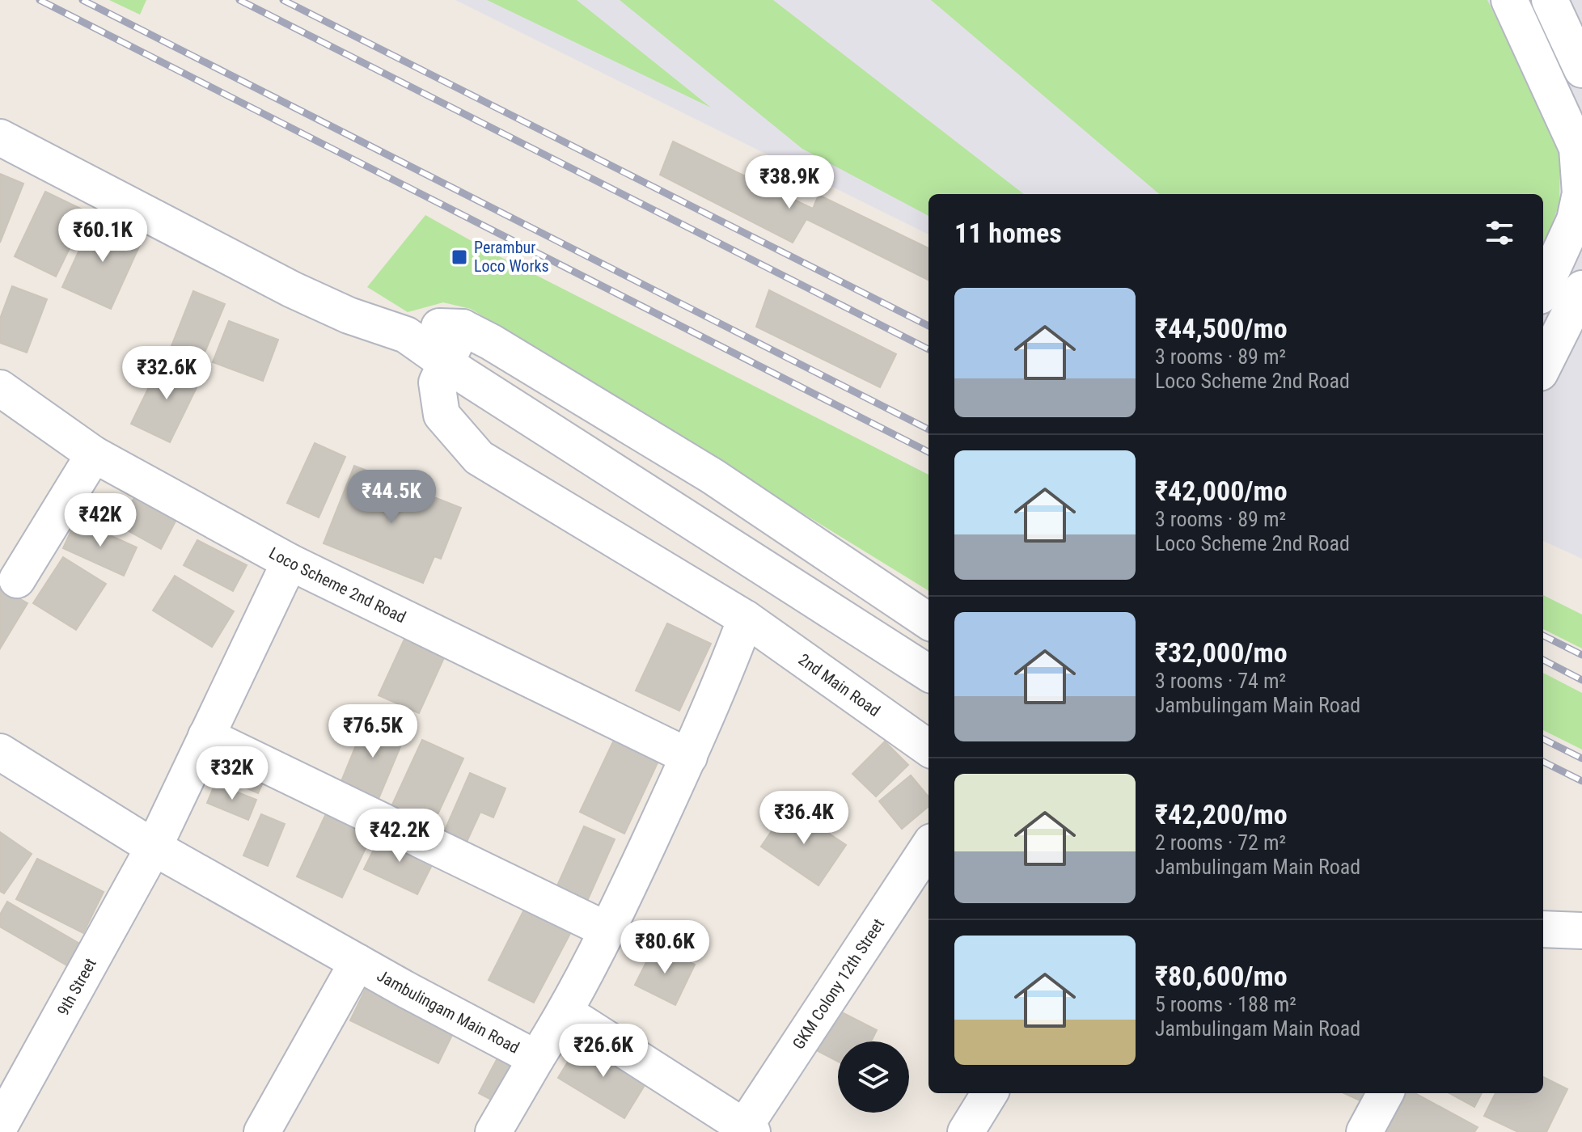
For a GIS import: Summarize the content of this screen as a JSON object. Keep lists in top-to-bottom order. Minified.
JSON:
{"streets":{"main road":["Loco Scheme 2nd Road","2nd Main Road","GKM Colony 12th Street","9th Street","Jambulingam Main Road"]},"crossings":[["Loco Scheme 2nd Road","9th Street"],["Loco Scheme 2nd Road","Jambulingam Main Road"],["2nd Main Road","Jambulingam Main Road"],["9th Street","Jambulingam Main Road"]],"places":{"transit":["Perambur Loco Works"]},"page":{"price":["₹38.9K","₹60.1K","₹32.6K","₹44.5K","₹42K","₹76.5K","₹32K","₹36.4K","₹42.2K","₹80.6K","₹26.6K"],"heading":"11 homes","list":[{"name":"₹44,500/mo","note":"3 rooms · 89 m² · Loco Scheme 2nd Road"},{"name":"₹42,000/mo","note":"3 rooms · 89 m² · Loco Scheme 2nd Road"},{"name":"₹32,000/mo","note":"3 rooms · 74 m² · Jambulingam Main Road"},{"name":"₹42,200/mo","note":"2 rooms · 72 m² · Jambulingam Main Road"},{"name":"₹80,600/mo","note":"5 rooms · 188 m² · Jambulingam Main Road"}]}}
